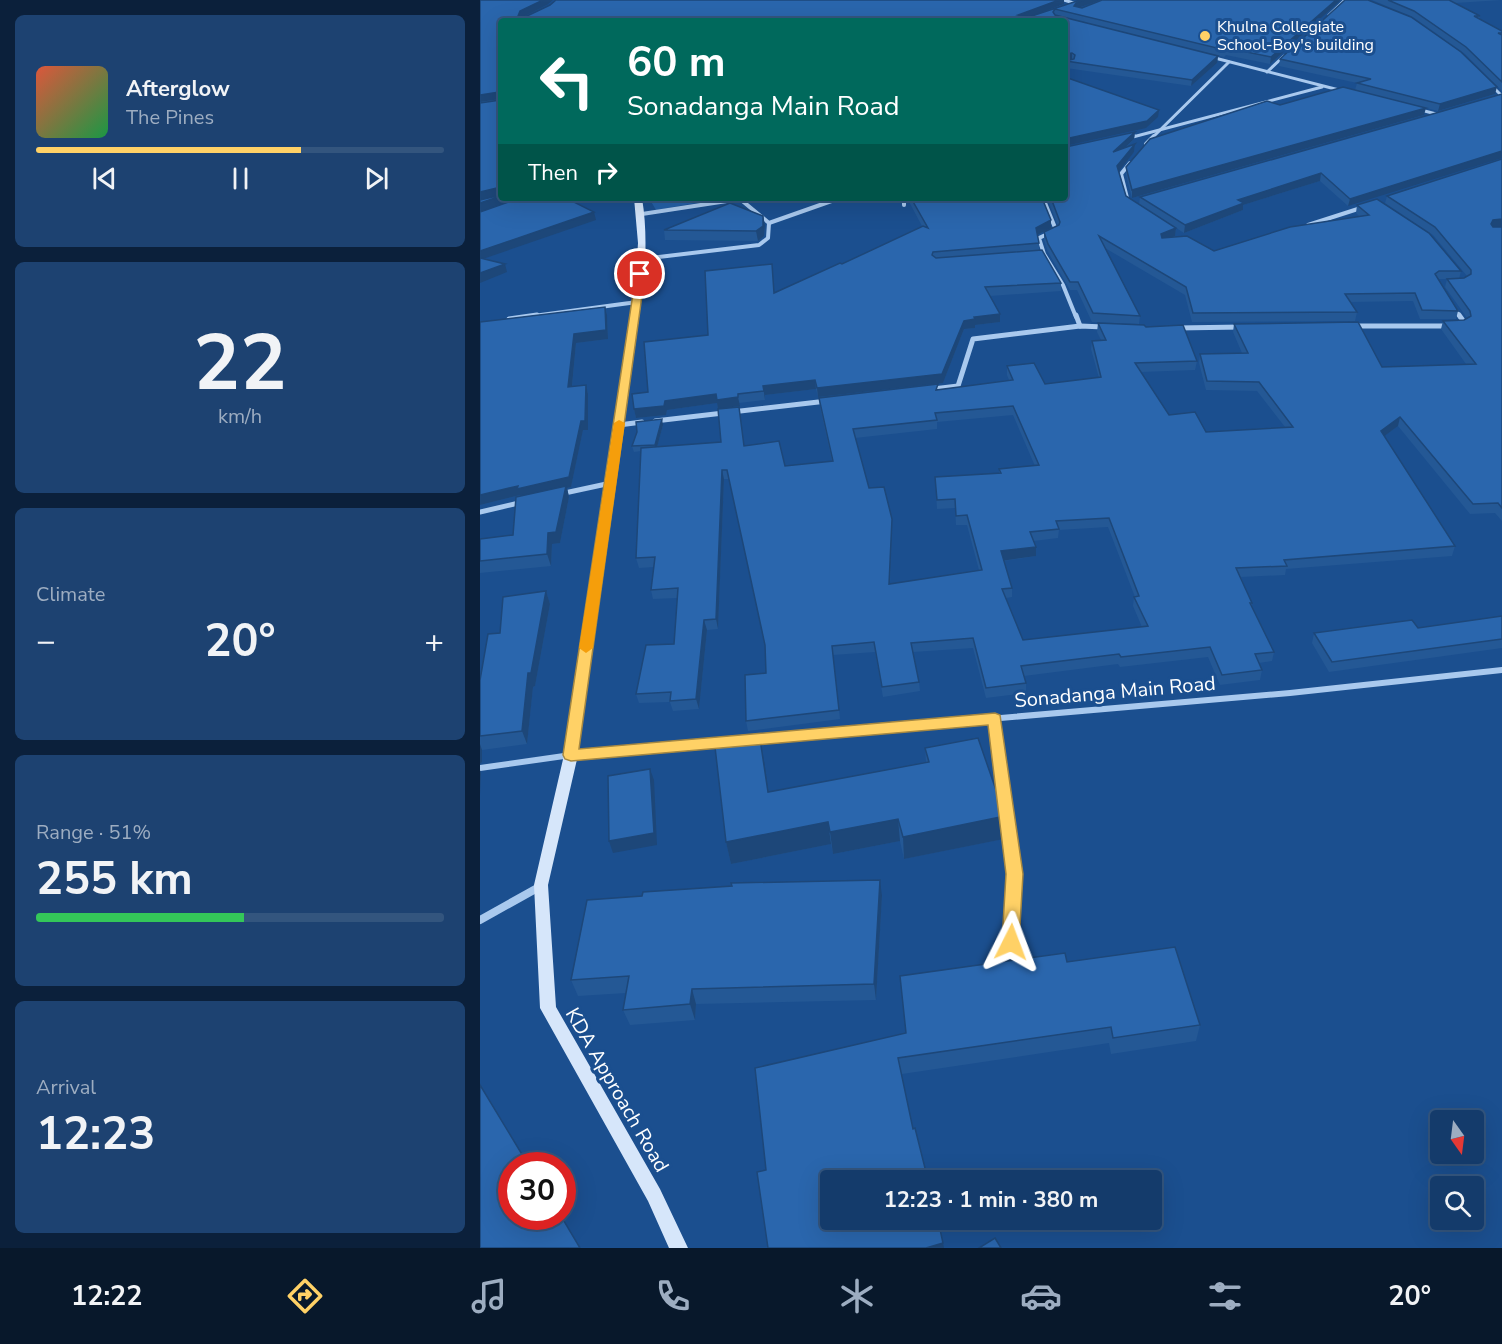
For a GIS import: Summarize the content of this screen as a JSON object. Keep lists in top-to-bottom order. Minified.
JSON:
{"streets":{"street":["Sonadanga Main Road","KDA Approach Road"]},"crossings":[["Sonadanga Main Road","KDA Approach Road"]],"places":["Khulna Collegiate School-Boy's building"],"north":"bottom","page":{"turn":["60 m","Sonadanga Main Road"],"song":["Afterglow","The Pines"],"then":"Then","tile":[["22","km/h"],"Climate",["Range · 51%","255 km"],["Arrival","12:23"]],"heat":["−","20°","+"],"limit":"30","trip":"12:23 · 1 min · 380 m","tabs":["12:22","20°"]}}
